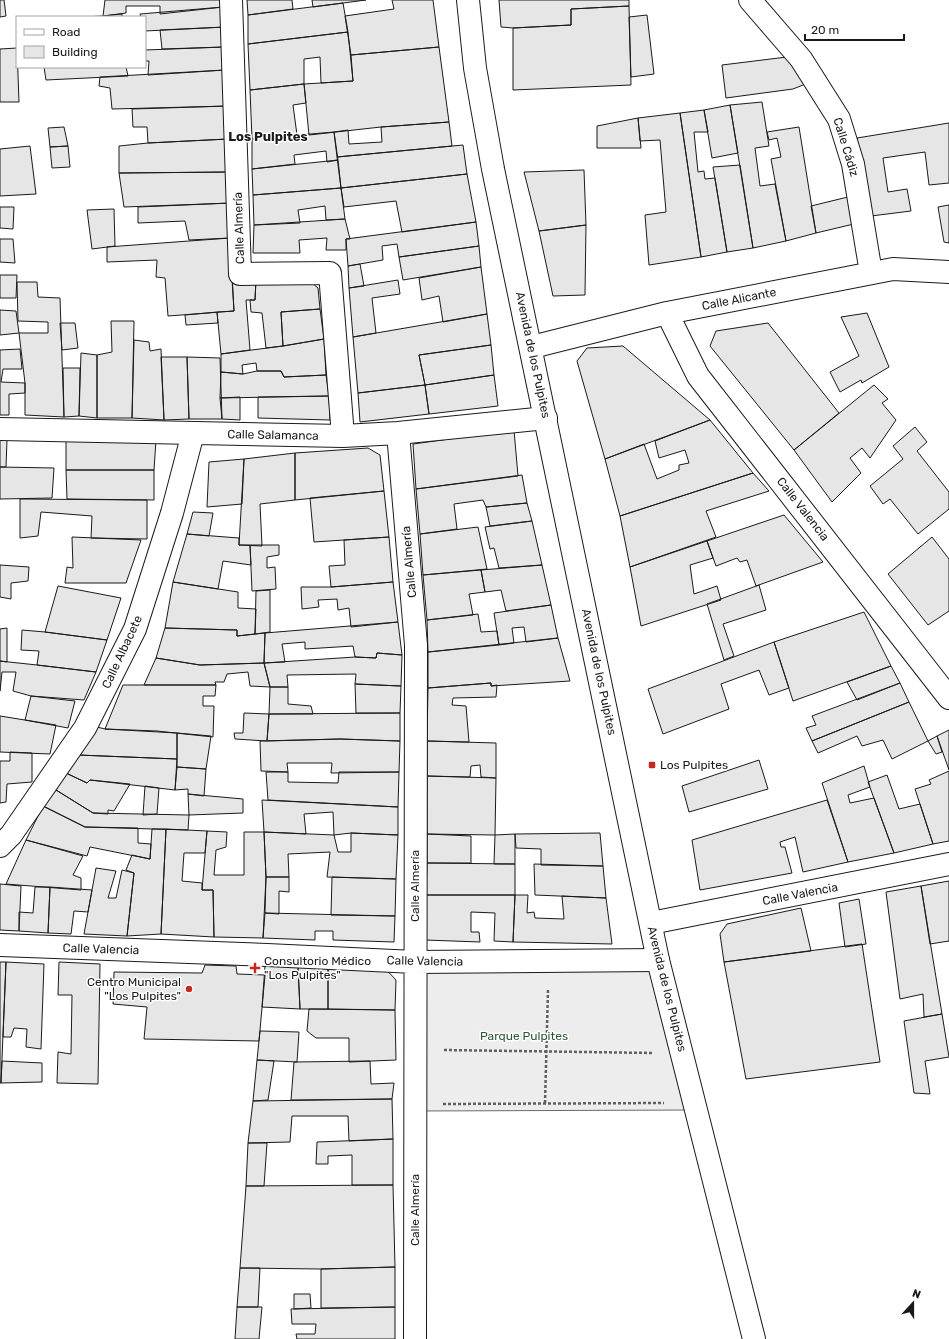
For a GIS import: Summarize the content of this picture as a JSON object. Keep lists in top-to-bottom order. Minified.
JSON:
{"streets":{"street":["Calle Cádiz","Calle Almería","Calle Alicante","Avenida de los Pulpites","Calle Salamanca","Calle Valencia","Calle Albacete"]},"crossings":[["Calle Cádiz","Calle Alicante"],["Calle Almería","Calle Salamanca"],["Calle Almería","Calle Valencia"],["Calle Alicante","Avenida de los Pulpites"],["Calle Alicante","Calle Valencia"],["Avenida de los Pulpites","Calle Salamanca"],["Avenida de los Pulpites","Calle Valencia"],["Calle Salamanca","Calle Albacete"]],"districts":["Los Pulpites"],"parks":["Parque Pulpites"],"places":{"transit":["Los Pulpites"],"health":["Consultorio Médico \"Los Pulpites\""],"other":["Centro Municipal \"Los Pulpites\""]},"legend":["Road","Building"],"scale_bar":"20 m","north":"top"}
